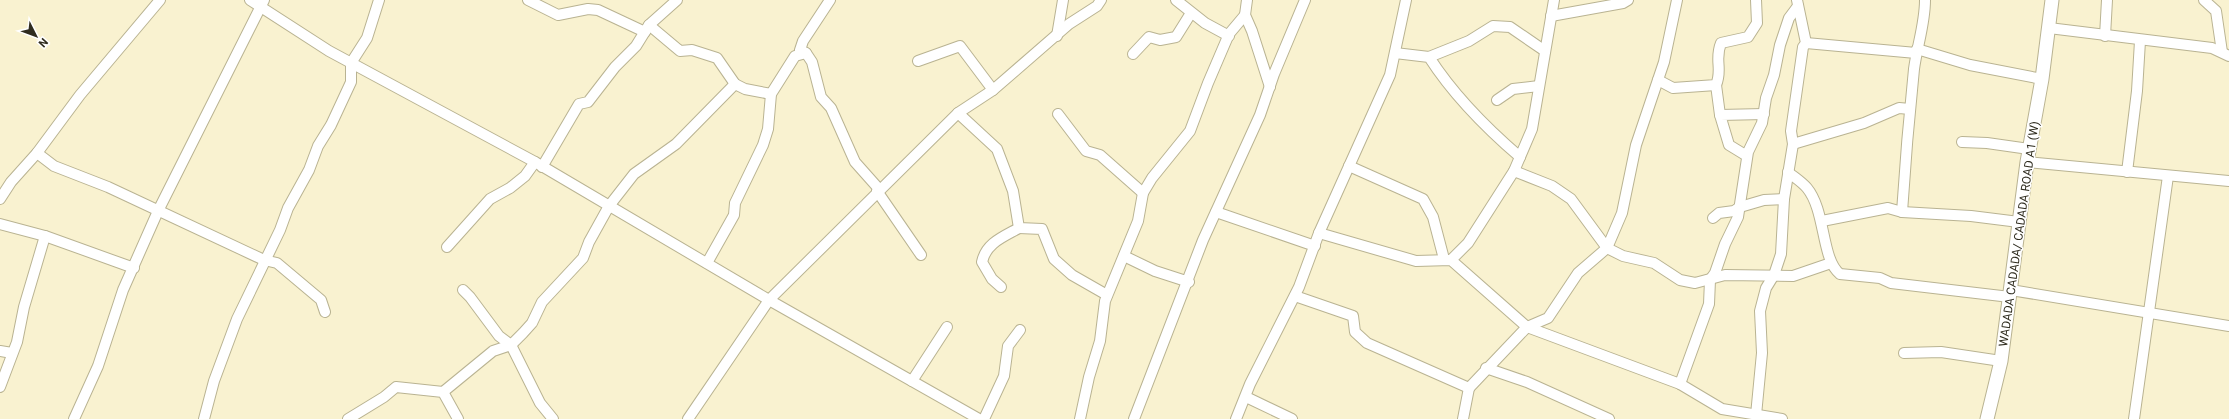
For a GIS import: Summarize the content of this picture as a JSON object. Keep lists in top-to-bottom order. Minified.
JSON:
{"streets":{"main road":["WADADA CADADA/ CADADA ROAD A1 (W)"]},"north":"bottom right"}
